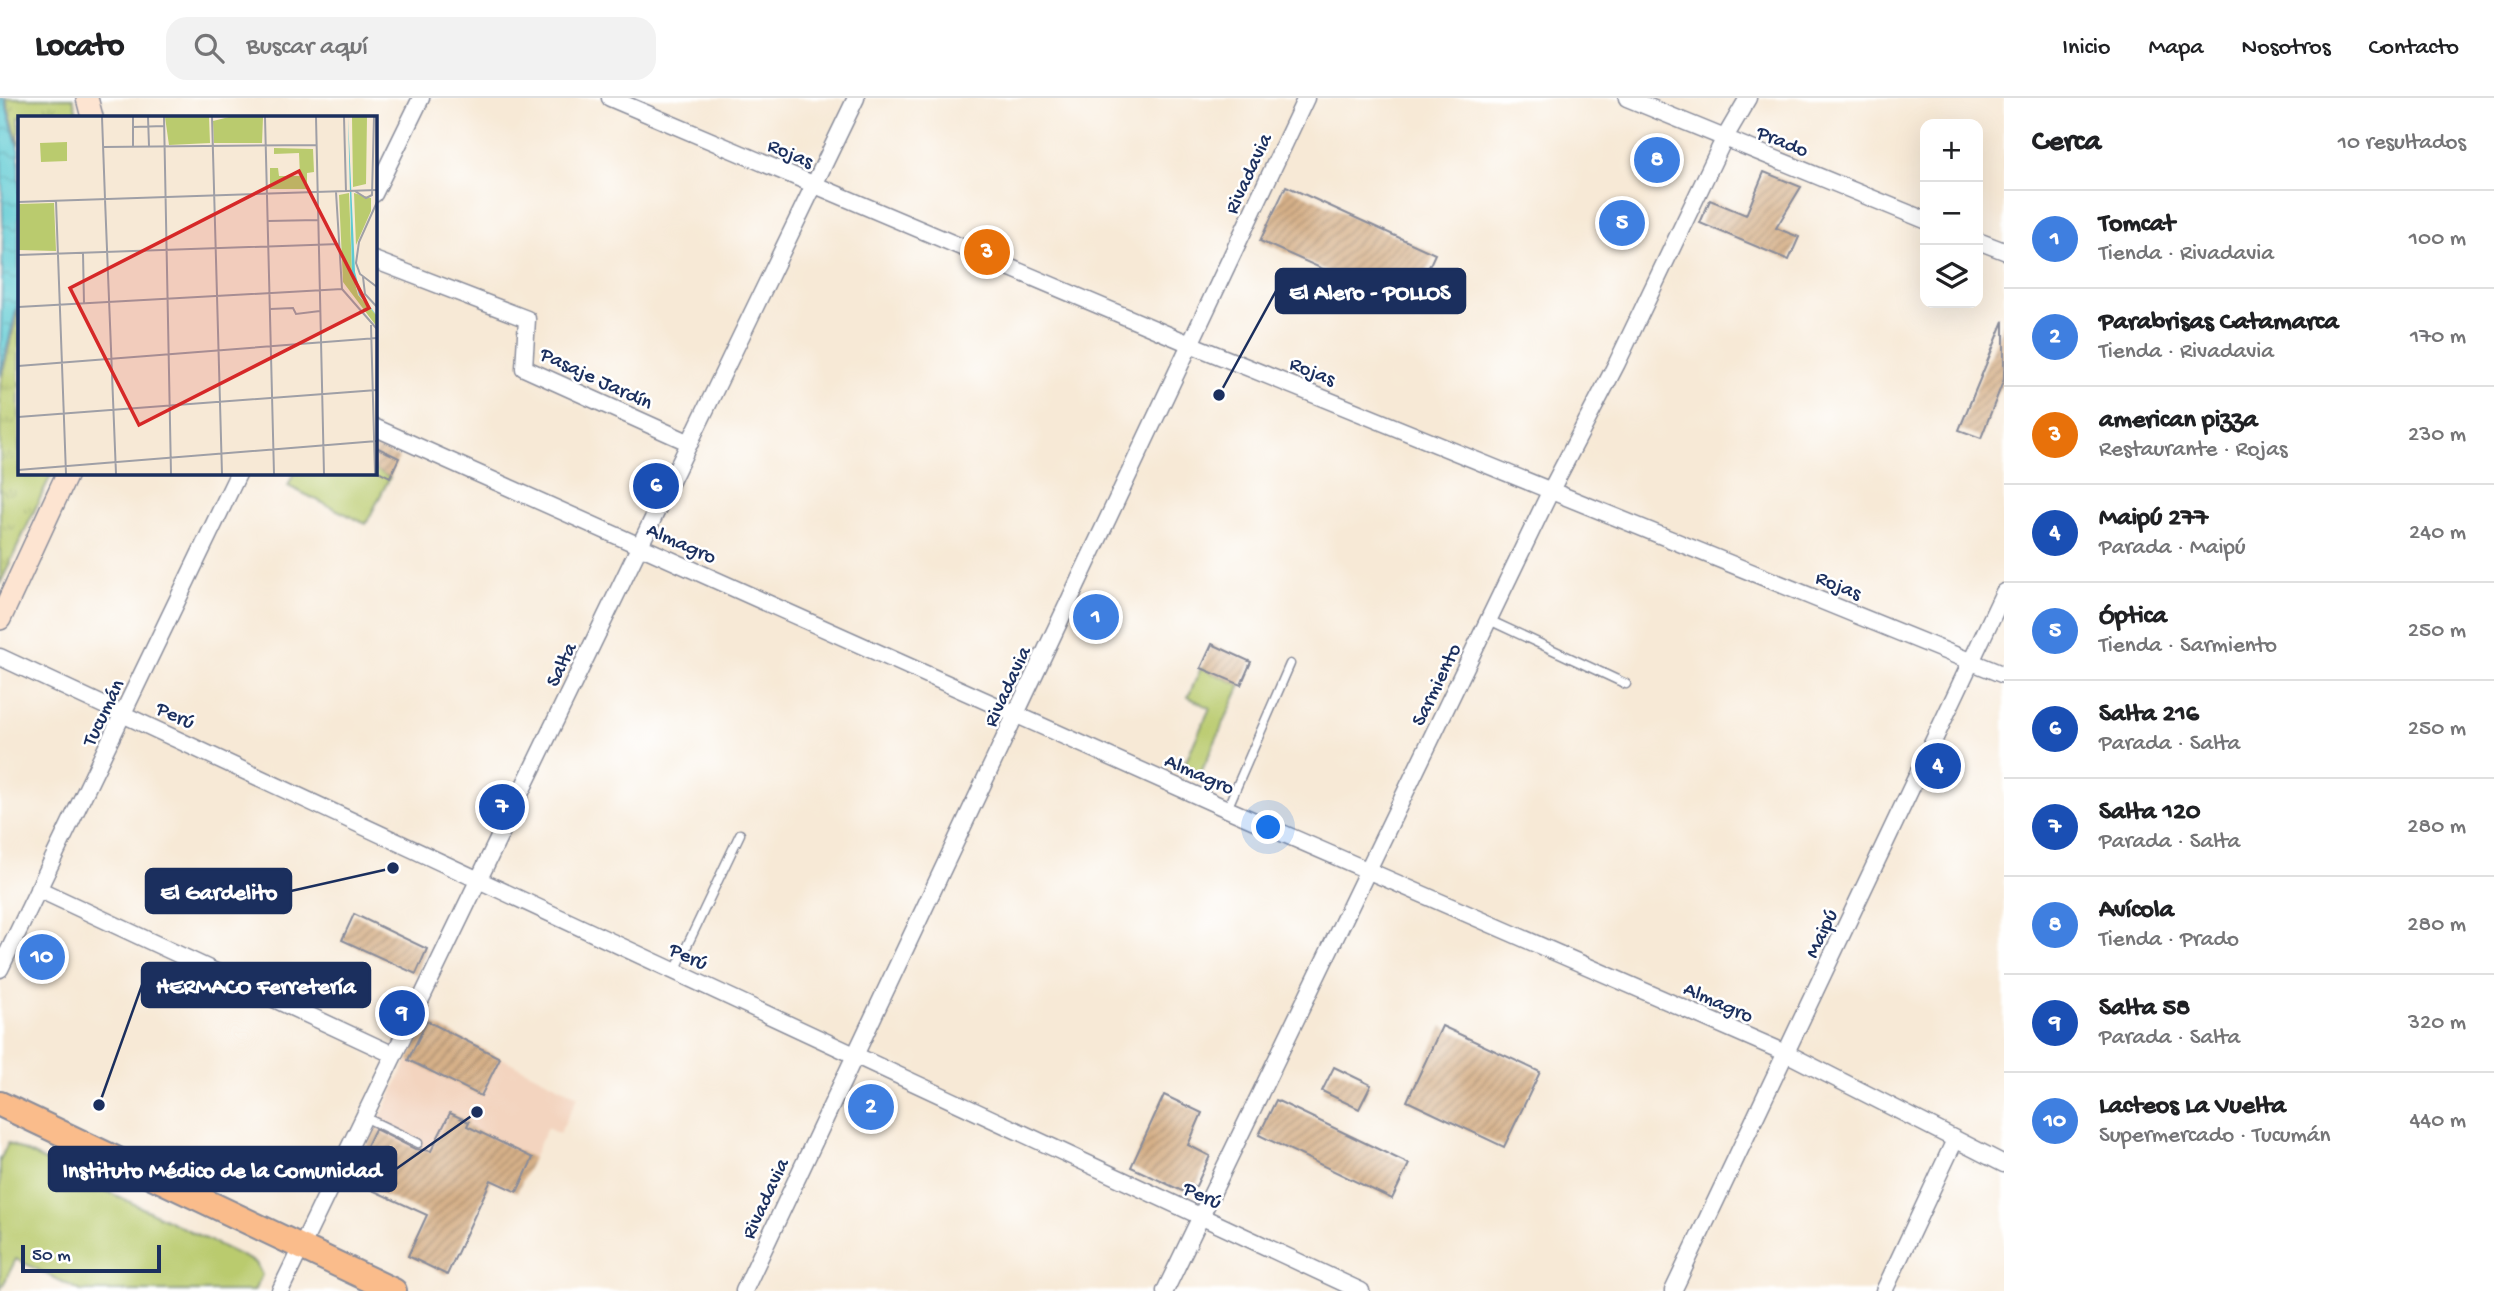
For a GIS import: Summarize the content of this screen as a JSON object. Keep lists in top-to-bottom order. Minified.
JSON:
{"streets":{"street":["Prado","Rojas","Rivadavia","Pasaje Jardín","Almagro","Salta","Sarmiento","Tucumán","Perú","Maipú"]},"crossings":[["Prado","Sarmiento"],["Rojas","Rivadavia"],["Rojas","Salta"],["Rojas","Sarmiento"],["Rojas","Maipú"],["Rivadavia","Almagro"],["Rivadavia","Perú"],["Pasaje Jardín","Salta"],["Almagro","Salta"],["Almagro","Sarmiento"],["Almagro","Maipú"],["Salta","Perú"],["Sarmiento","Perú"],["Tucumán","Perú"]],"places":["El Alero - POLLOS","El Gardelito","HERMACO Ferretería","Instituto Médico de la Comunidad"],"scale_bar":"50 m","page":{"header":"Locato","search":"Buscar aquí","nav":["Inicio","Mapa","Nosotros","Contacto"],"heading":["Cerca","10 resultados"],"map_buttons":["+","−"],"pins":["8","5","3","6","1","4","7","10","9","2"],"list":[{"mark":"1","name":"Tomcat","note":"Tienda · Rivadavia","value":"100 m"},{"mark":"2","name":"Parabrisas Catamarca","note":"Tienda · Rivadavia","value":"170 m"},{"mark":"3","name":"american pizza","note":"Restaurante · Rojas","value":"230 m"},{"mark":"4","name":"Maipú 277","note":"Parada · Maipú","value":"240 m"},{"mark":"5","name":"Óptica","note":"Tienda · Sarmiento","value":"250 m"},{"mark":"6","name":"Salta 216","note":"Parada · Salta","value":"250 m"},{"mark":"7","name":"Salta 120","note":"Parada · Salta","value":"280 m"},{"mark":"8","name":"Avícola","note":"Tienda · Prado","value":"280 m"},{"mark":"9","name":"Salta 58","note":"Parada · Salta","value":"320 m"},{"mark":"10","name":"Lacteos La Vuelta","note":"Supermercado · Tucumán","value":"440 m"}],"scale":"50 m"}}
